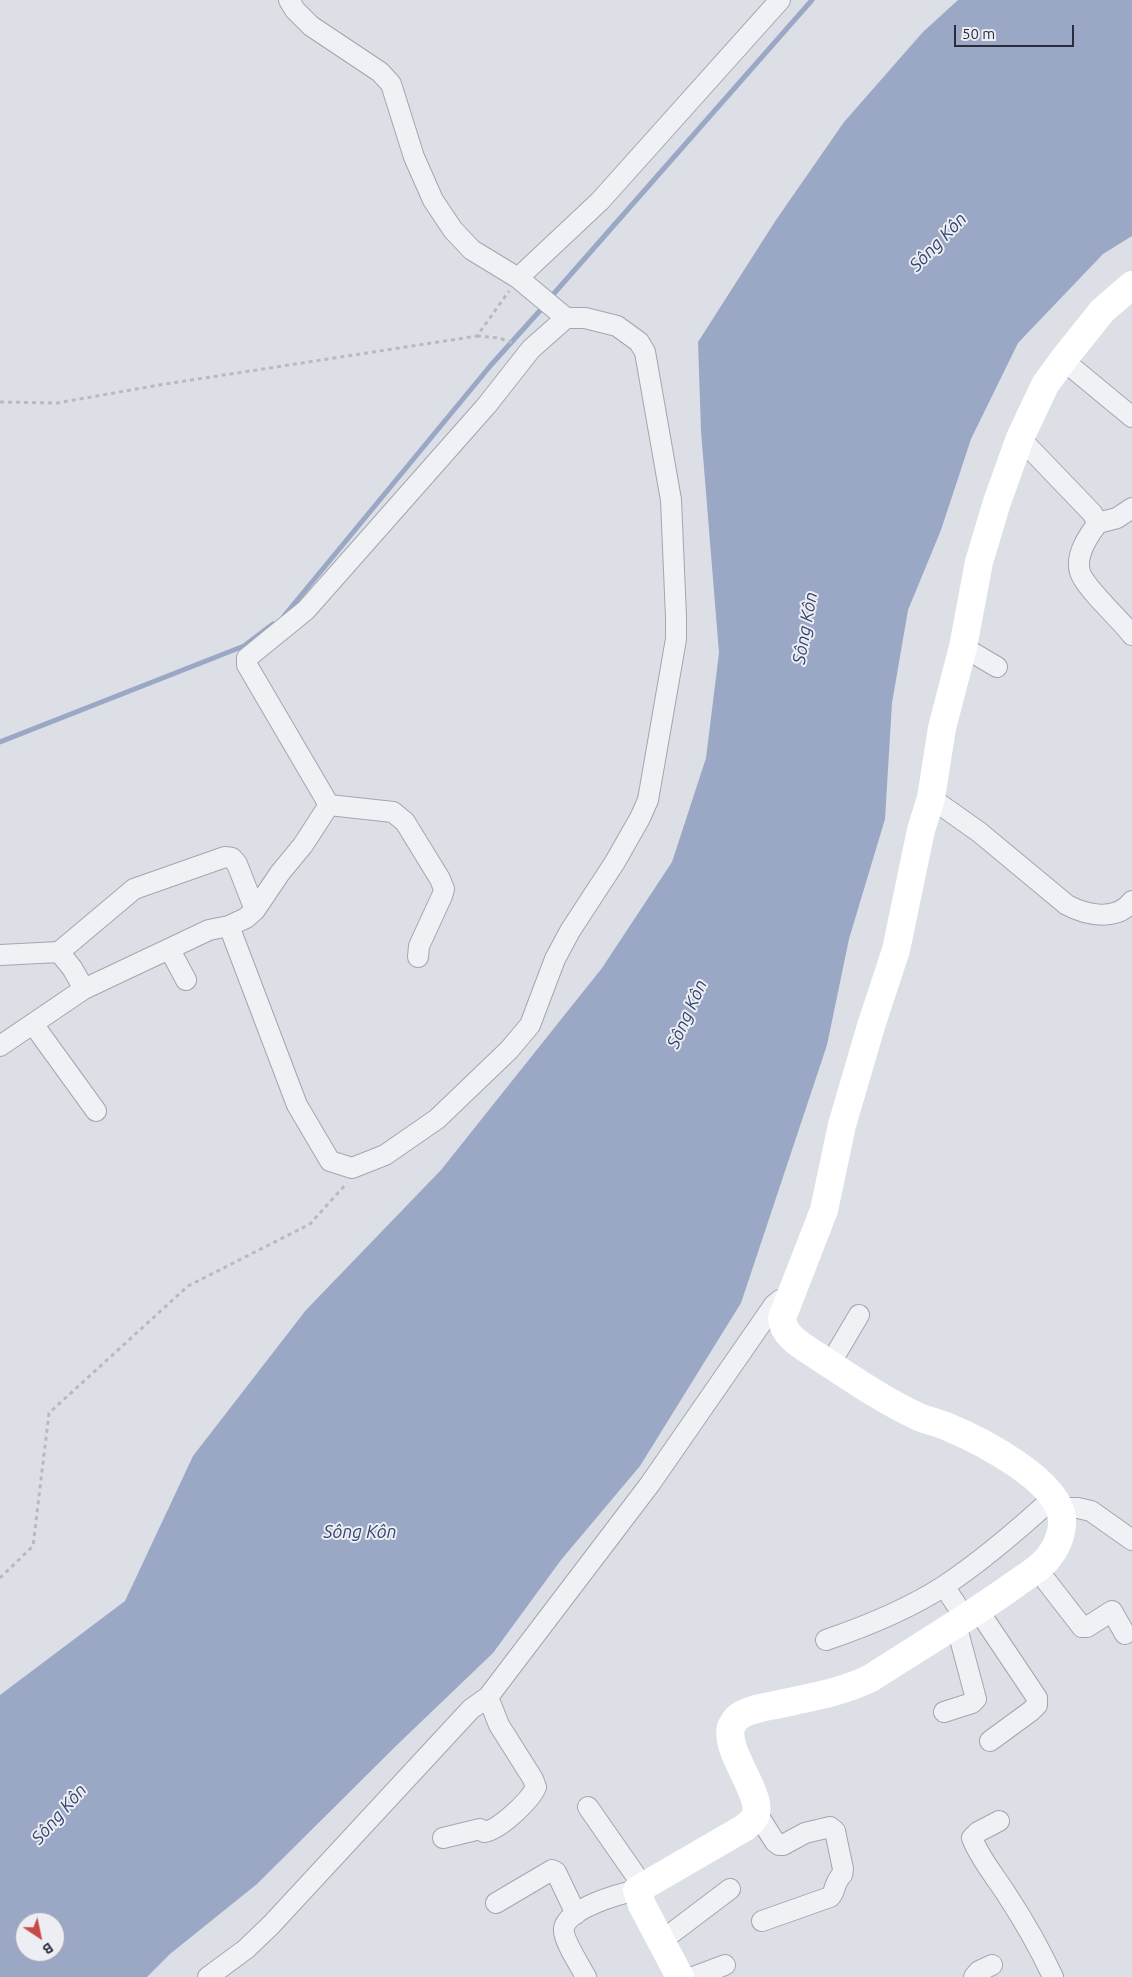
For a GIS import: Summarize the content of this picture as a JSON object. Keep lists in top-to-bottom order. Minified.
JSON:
{"water":["Sông Kôn"],"scale_bar":"50 m","north":"bottom right"}
